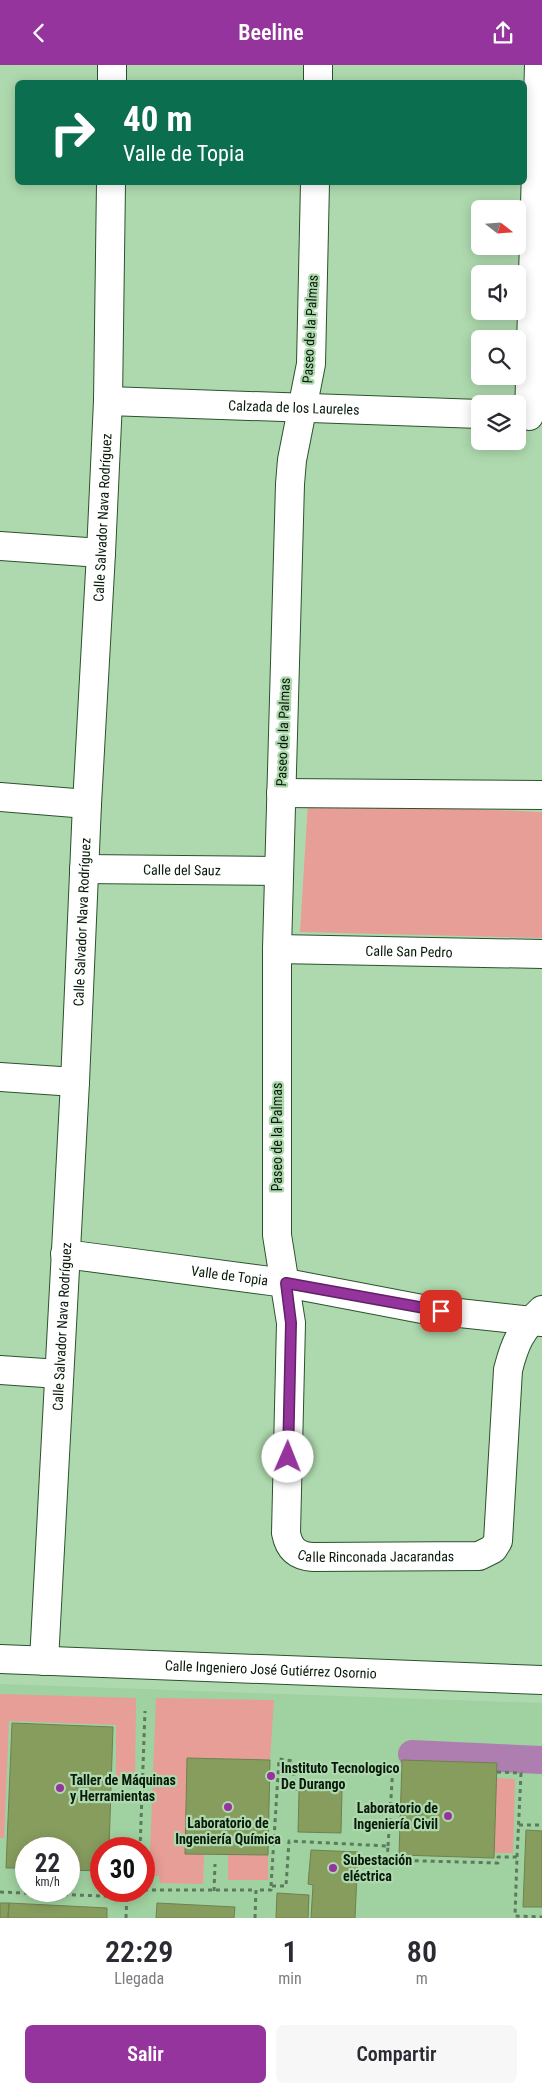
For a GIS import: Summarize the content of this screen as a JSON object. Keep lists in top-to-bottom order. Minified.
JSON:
{"streets":{"street":["Paseo de la Palmas","Calzada de los Laureles","Calle Salvador Nava Rodríguez","Calle del Sauz","Calle San Pedro","Valle de Topia","Calle Rinconada Jacarandas","Calle Ingeniero José Gutiérrez Osornio"]},"crossings":[["Paseo de la Palmas","Calzada de los Laureles"],["Paseo de la Palmas","Calle del Sauz"],["Paseo de la Palmas","Calle San Pedro"],["Paseo de la Palmas","Valle de Topia"],["Paseo de la Palmas","Calle Rinconada Jacarandas"],["Calzada de los Laureles","Calle Salvador Nava Rodríguez"],["Calle Salvador Nava Rodríguez","Calle del Sauz"],["Calle Salvador Nava Rodríguez","Valle de Topia"],["Calle Salvador Nava Rodríguez","Calle Ingeniero José Gutiérrez Osornio"],["Valle de Topia","Calle Rinconada Jacarandas"]],"places":["Instituto Tecnologico De Durango","Taller de Máquinas y Herramientas","Laboratorio de Ingeniería Química","Laboratorio de Ingeniería Civil","Subestación eléctrica"],"north":"right","page":{"header":"Beeline","turn":["40 m","Valle de Topia"],"speed":"22 km/h","limit":"30","eta":["22:29","Llegada","1","min","80","m"],"buttons":["Salir","Compartir"]}}
